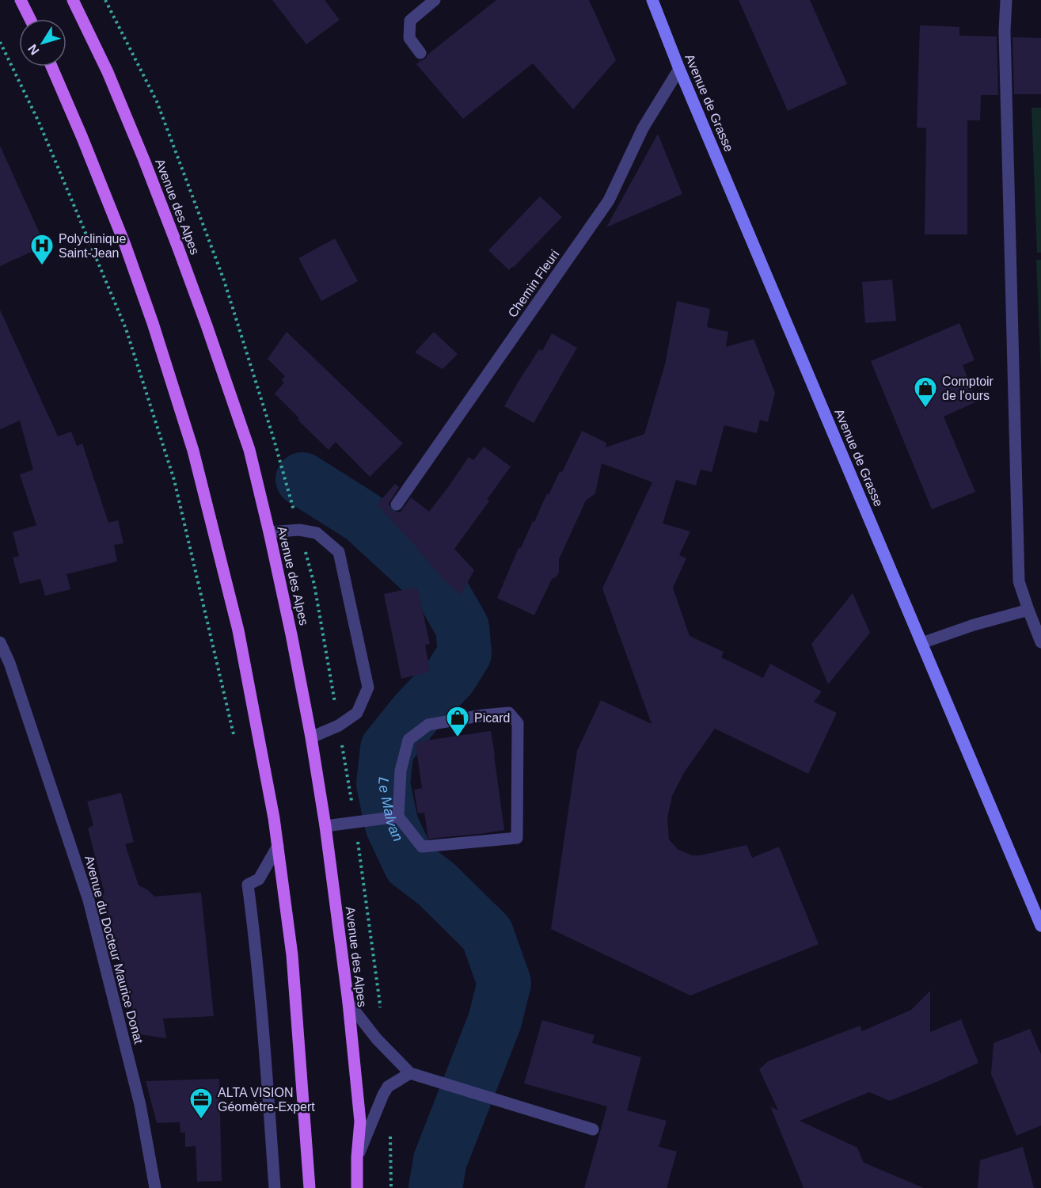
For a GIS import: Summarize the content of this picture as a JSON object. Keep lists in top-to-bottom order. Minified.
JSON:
{"streets":{"main road":["Avenue de Grasse","Avenue des Alpes"],"street":["Chemin Fleuri","Avenue du Docteur Maurice Donat"]},"crossings":[["Avenue de Grasse","Chemin Fleuri"]],"water":["Le Malvan"],"places":{"hospital":["Polyclinique Saint-Jean"],"shop":["Comptoir de l'ours","Picard"],"office":["ALTA VISION Géomètre-Expert"]},"north":"bottom left"}
